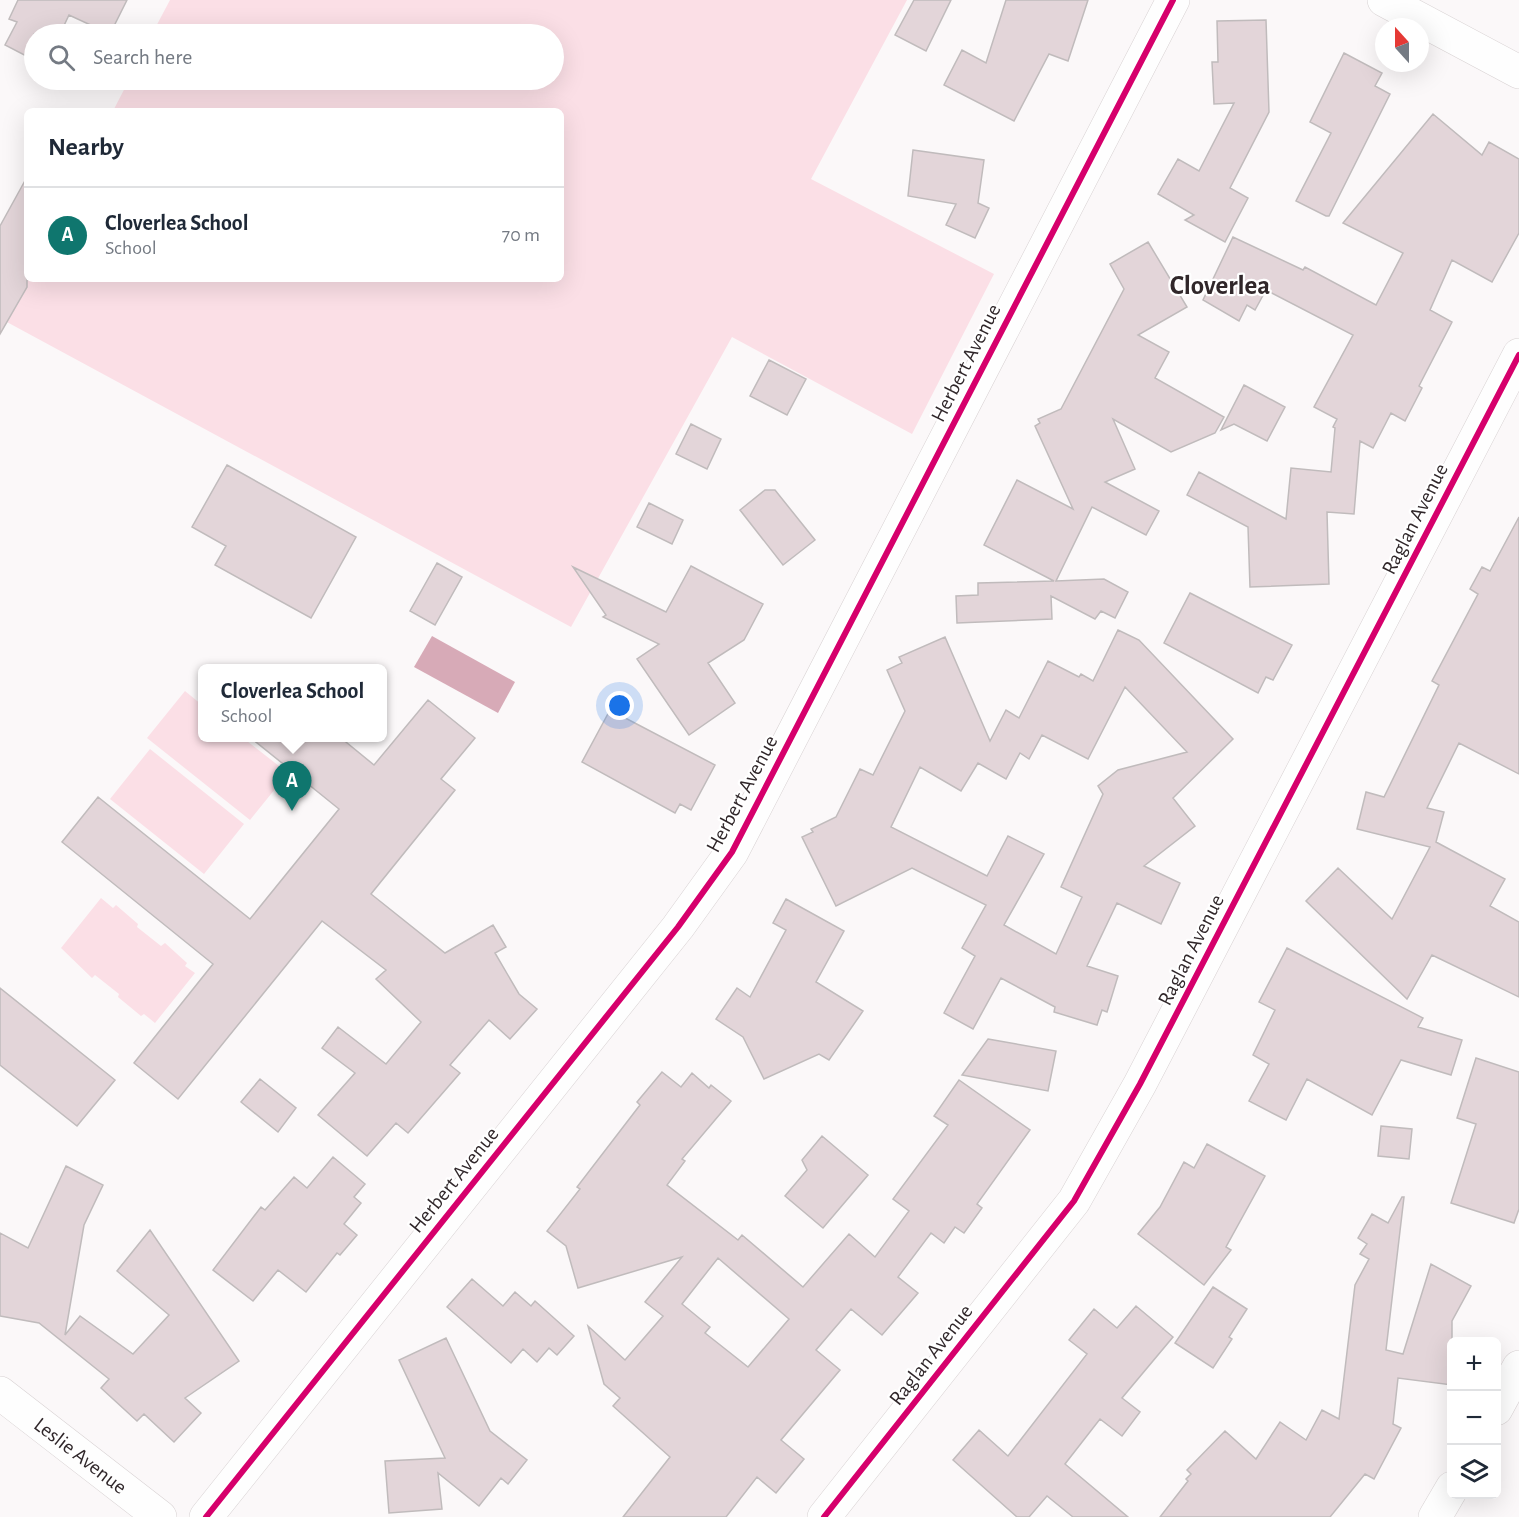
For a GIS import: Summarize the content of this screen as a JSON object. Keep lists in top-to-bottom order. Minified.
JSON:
{"streets":{"street":["Herbert Avenue","Raglan Avenue","Leslie Avenue"]},"districts":["Cloverlea"],"north":"top","page":{"search":"Search here","heading":"Nearby","list":[{"mark":"A","name":"Cloverlea School","note":"School","value":"70 m"}],"popup":["Cloverlea School","School"],"pins":"A","map_buttons":["+","−"]}}
